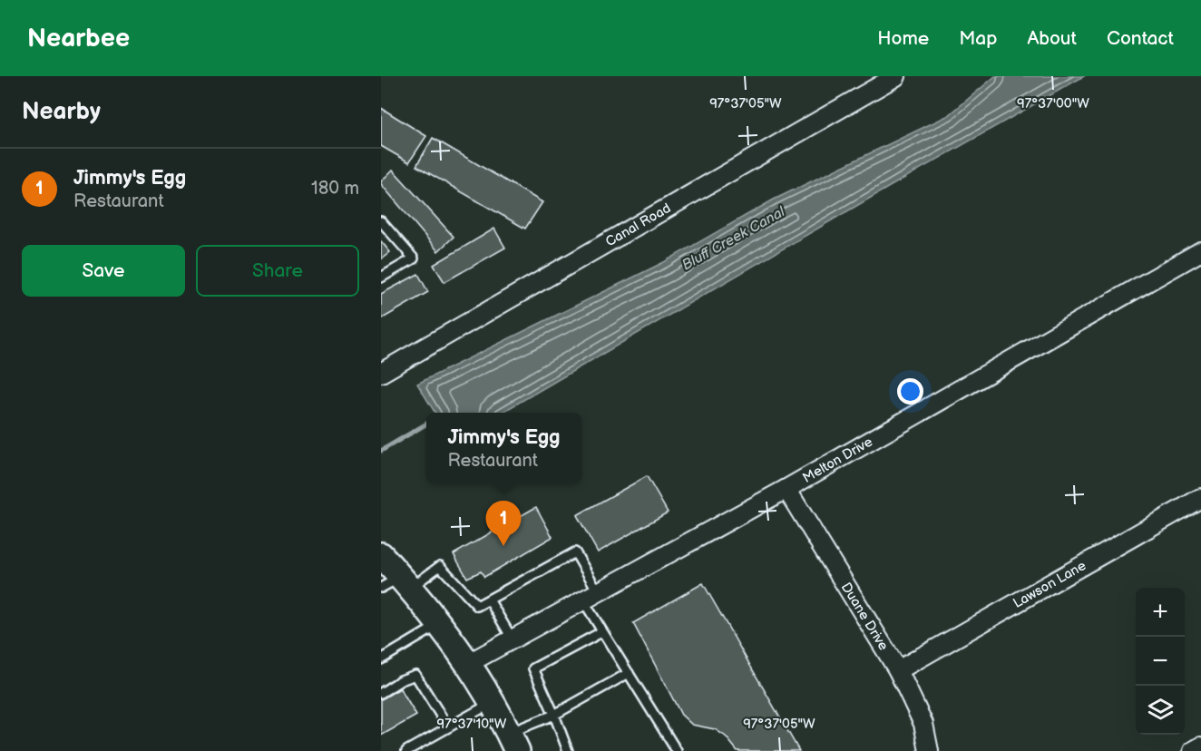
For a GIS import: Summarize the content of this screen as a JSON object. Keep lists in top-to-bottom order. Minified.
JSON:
{"streets":{"street":["Canal Road","Melton Drive","Lawson Lane","Duane Drive"]},"crossings":[["Melton Drive","Duane Drive"],["Lawson Lane","Duane Drive"]],"water":["Bluff Creek Canal"],"page":{"header":"Nearbee","nav":["Home","Map","About","Contact"],"heading":"Nearby","list":[{"mark":"1","name":"Jimmy's Egg","note":"Restaurant","value":"180 m"}],"buttons":["Save","Share"],"popup":["Jimmy's Egg","Restaurant"],"pins":"1","map_buttons":["+","−"]},"coordinates":["97°37'05\"W","97°37'00\"W","97°37'10\"W"]}
